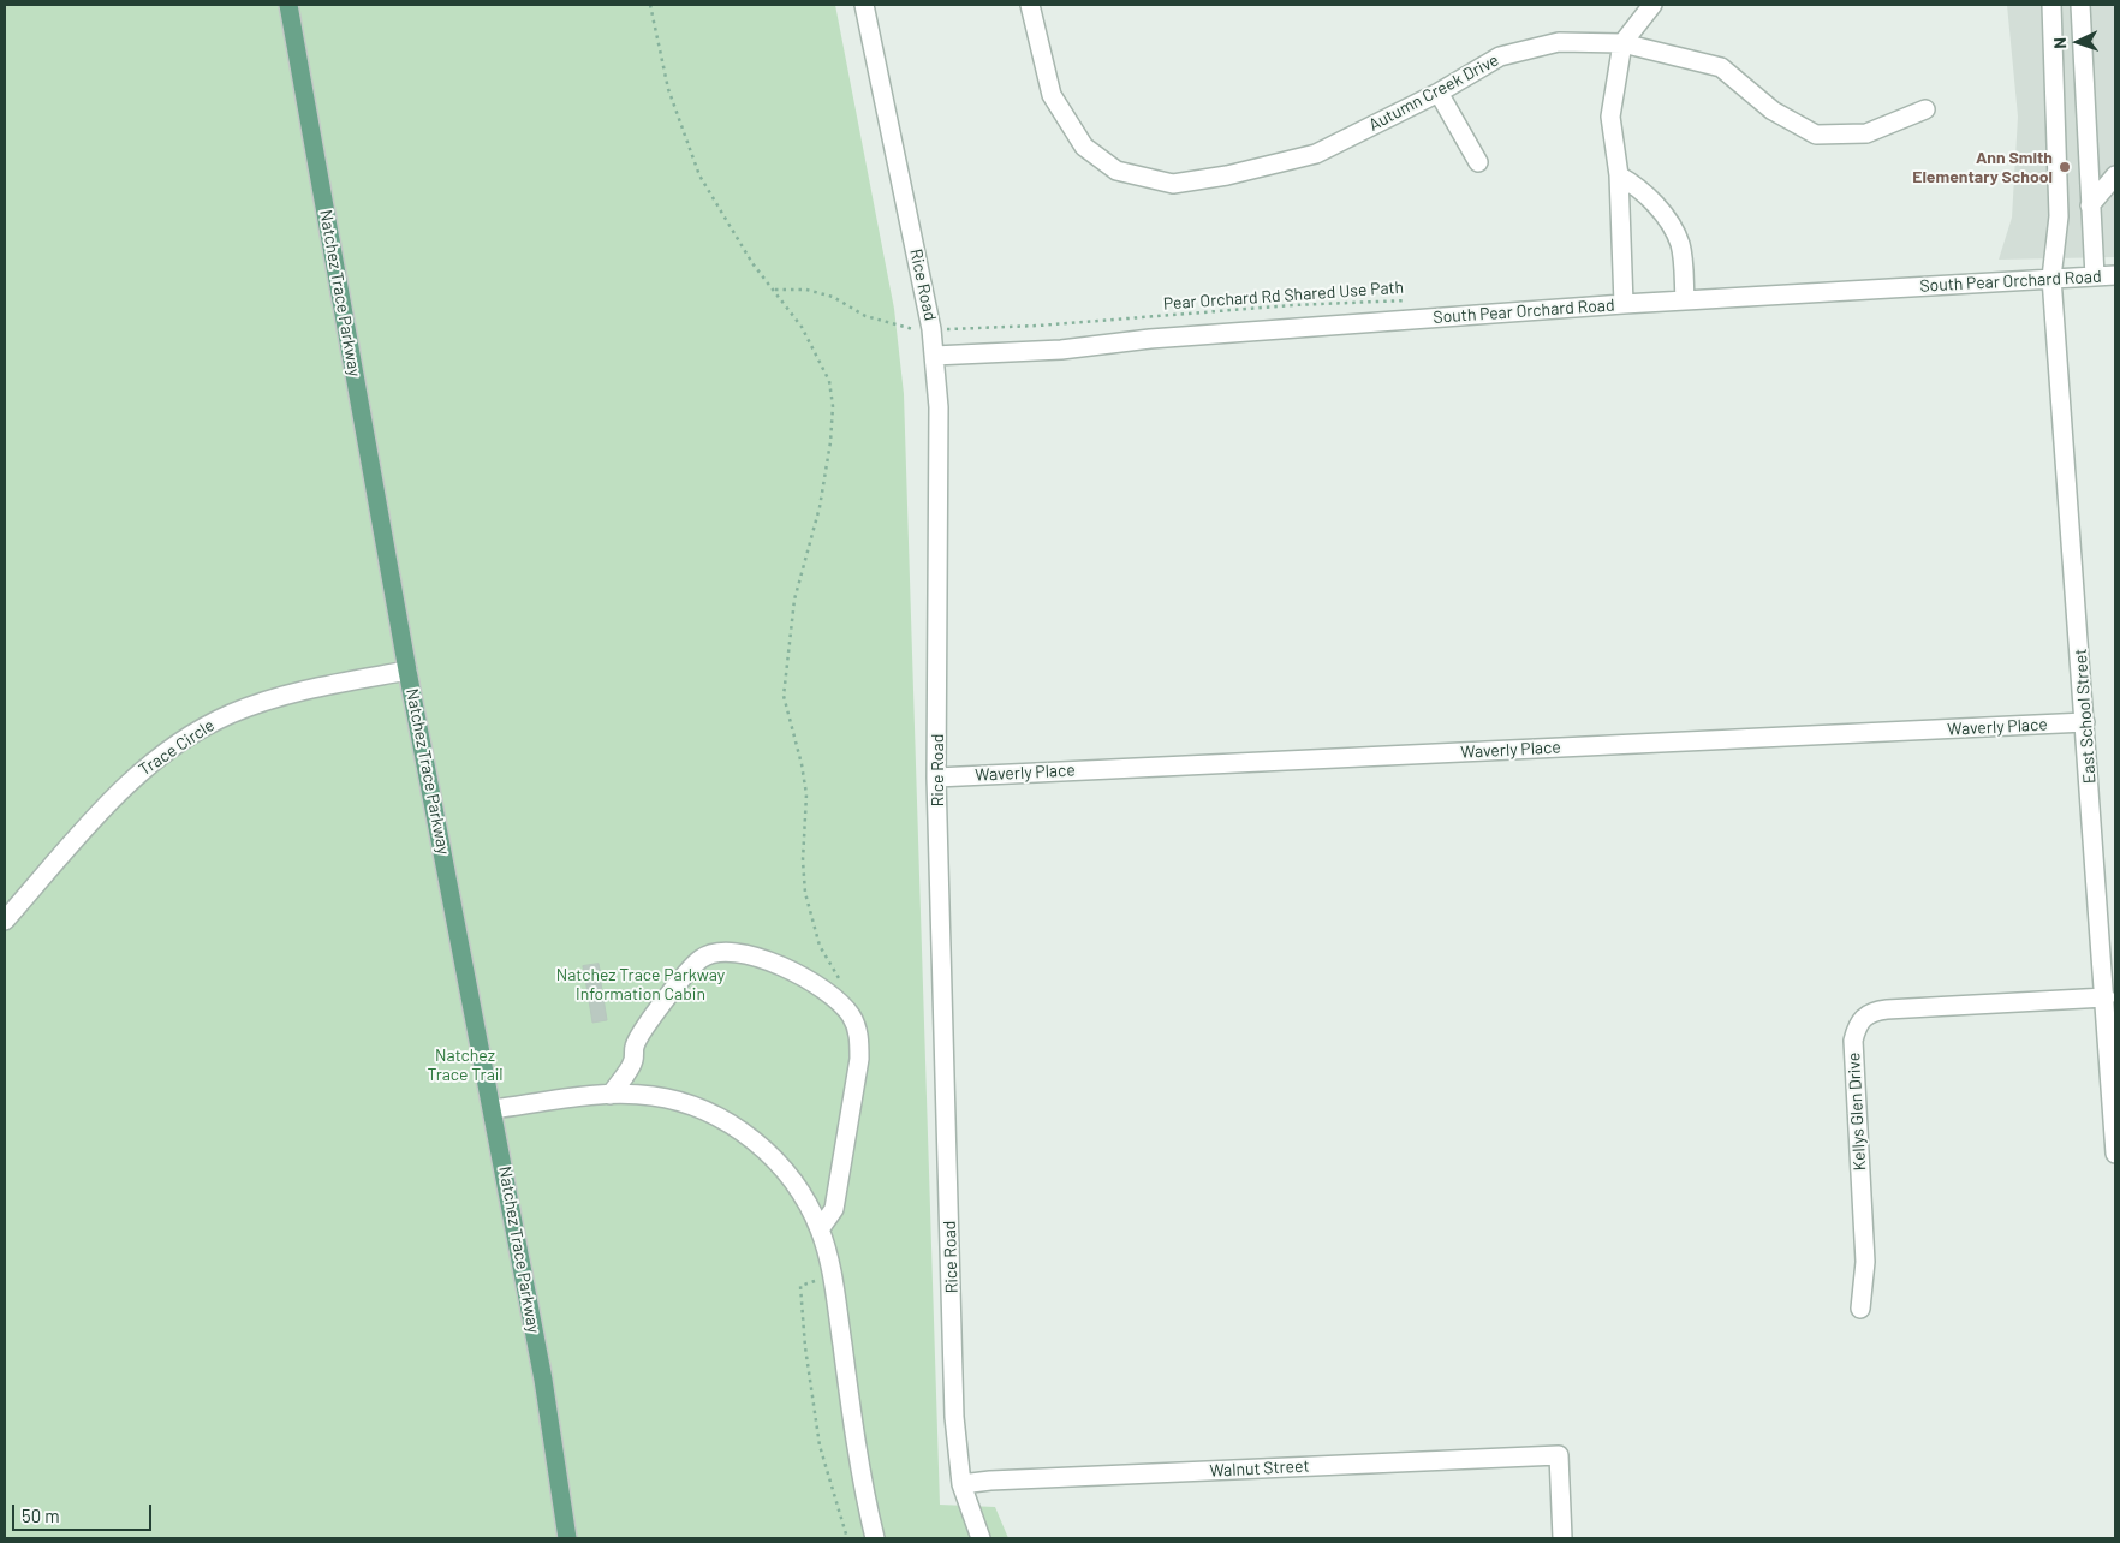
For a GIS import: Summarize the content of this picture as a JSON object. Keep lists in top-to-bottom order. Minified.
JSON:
{"streets":{"main road":["Natchez Trace Parkway"],"street":["Autumn Creek Drive","South Pear Orchard Road","Rice Road","East School Street","Waverly Place","Trace Circle","Kellys Glen Drive","Walnut Street"],"path":["Pear Orchard Rd Shared Use Path"]},"crossings":[["South Pear Orchard Road","Rice Road"],["South Pear Orchard Road","East School Street"],["Rice Road","Waverly Place"],["Rice Road","Walnut Street"],["Natchez Trace Parkway","Trace Circle"],["East School Street","Waverly Place"],["East School Street","Kellys Glen Drive"]],"parks":["Natchez Trace Parkway Information Cabin","Natchez Trace Trail"],"places":["Ann Smith Elementary School"],"scale_bar":"50 m","north":"left"}
